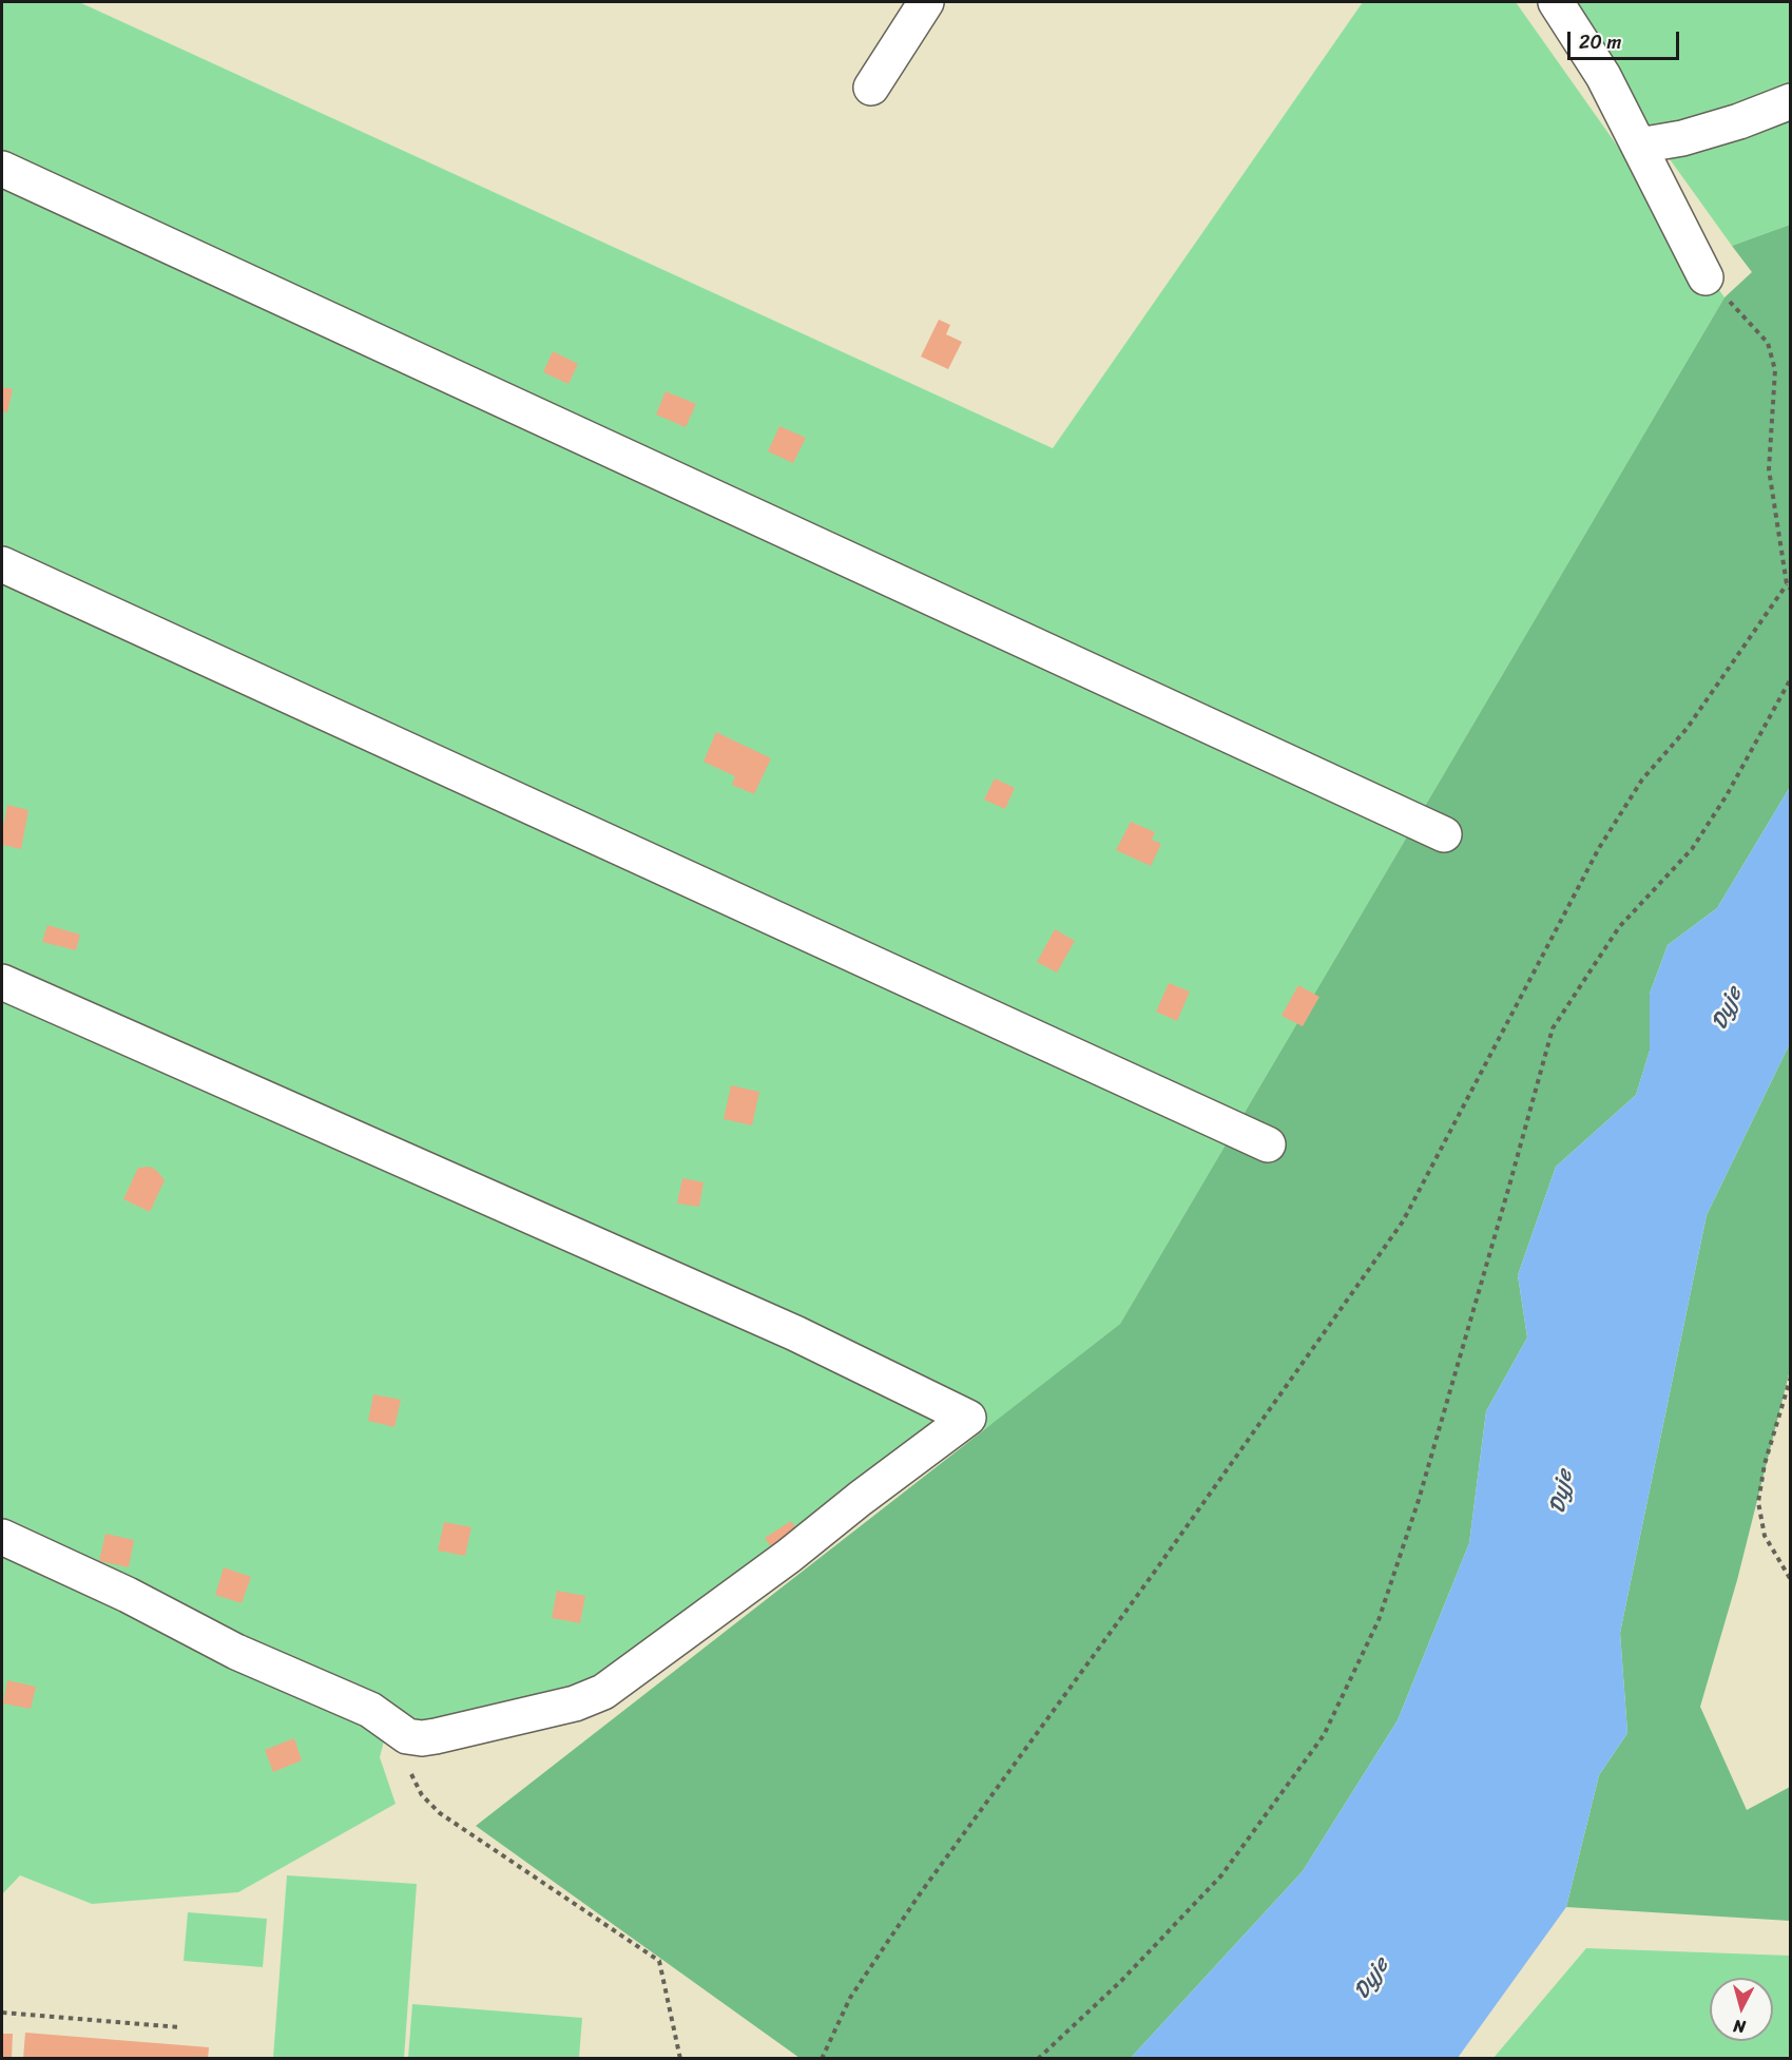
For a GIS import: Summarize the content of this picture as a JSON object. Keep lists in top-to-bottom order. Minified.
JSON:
{"water":["Dyje"],"scale_bar":"20 m","north":"bottom"}
